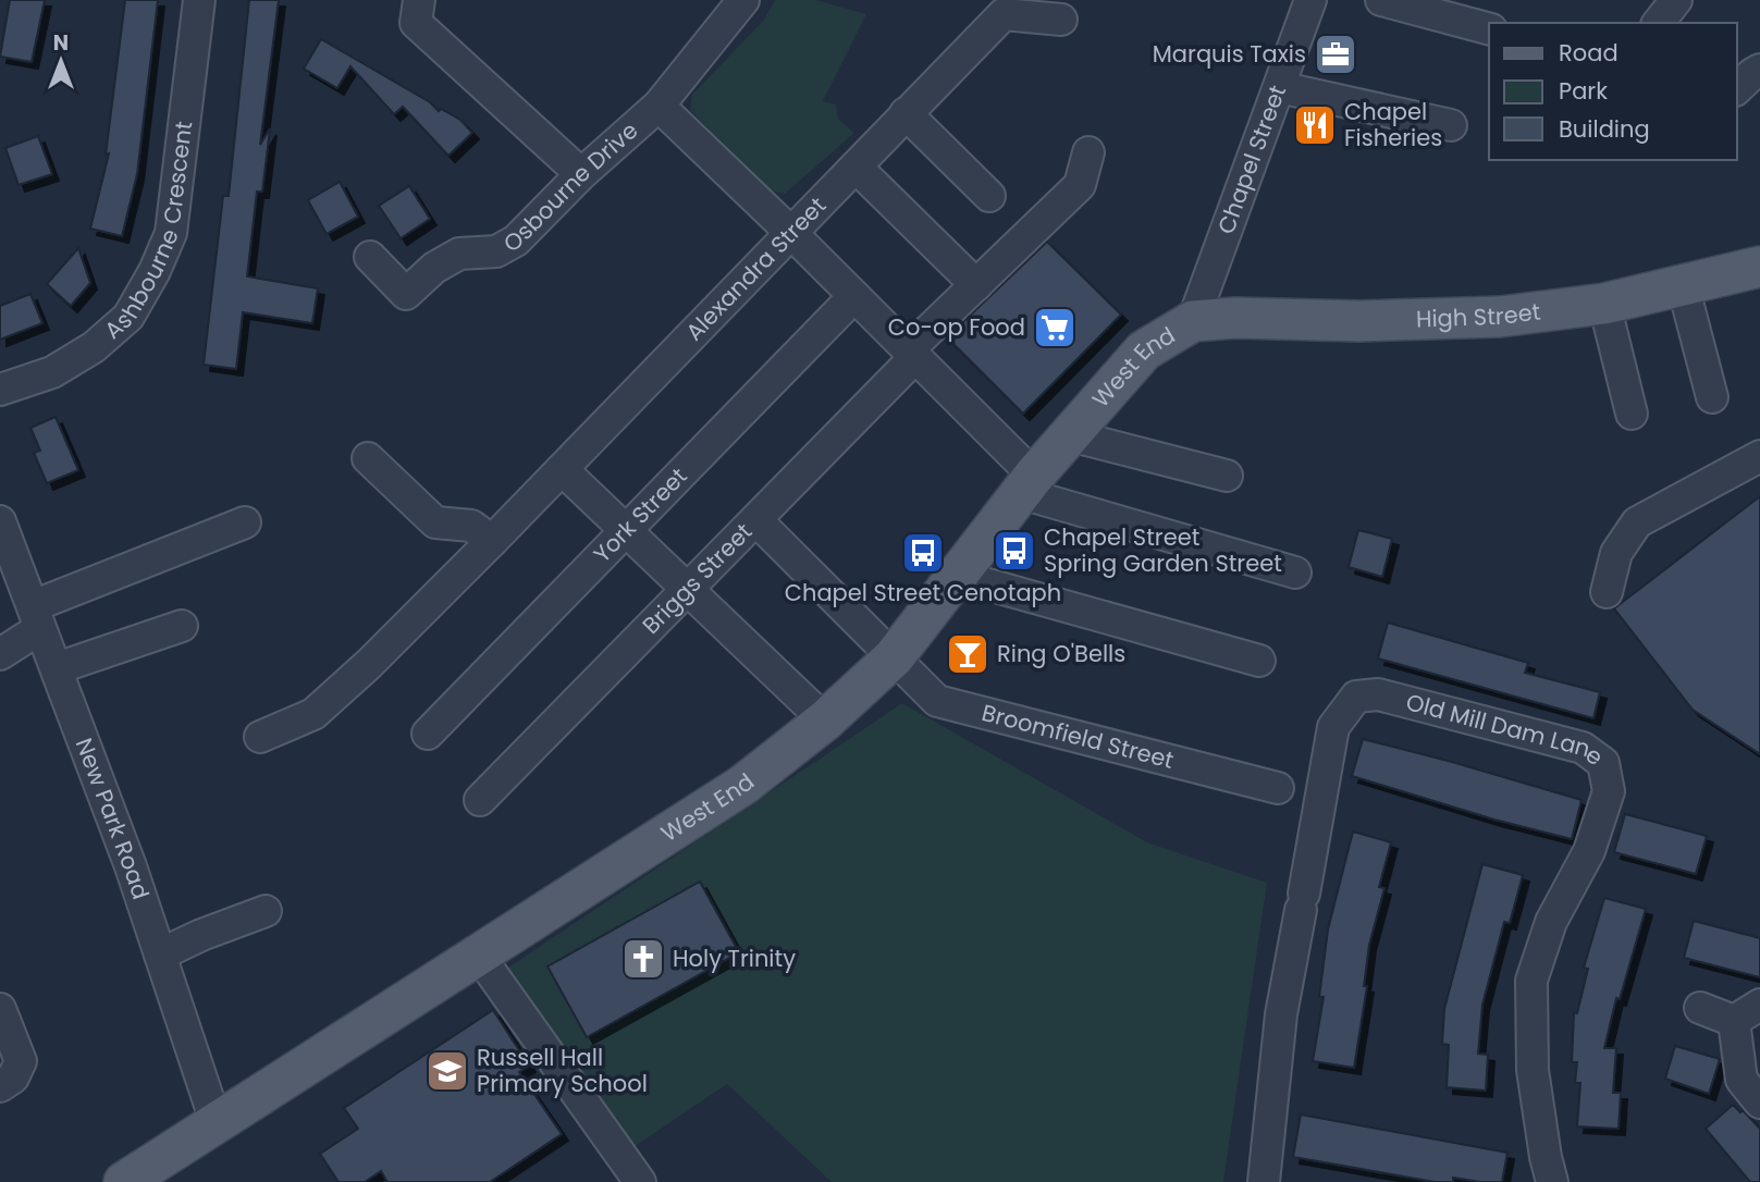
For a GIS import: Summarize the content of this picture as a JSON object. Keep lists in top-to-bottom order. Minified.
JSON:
{"streets":{"main road":["High Street","West End"],"street":["Chapel Street","Osbourne Drive","Ashbourne Crescent","Alexandra Street","York Street","Briggs Street","Old Mill Dam Lane","Broomfield Street","New Park Road"]},"crossings":[["Chapel Street","High Street"],["Chapel Street","West End"],["Osbourne Drive","Alexandra Street"],["Osbourne Drive","West End"],["Osbourne Drive","York Street"],["Osbourne Drive","Briggs Street"],["High Street","West End"],["West End","Broomfield Street"],["West End","New Park Road"],["Briggs Street","Broomfield Street"]],"places":{"office":["Marquis Taxis"],"restaurant":["Chapel Fisheries"],"supermarket":["Co-op Food"],"bus stop":["Chapel Street Spring Garden Street","Chapel Street Cenotaph"],"bar":["Ring O'Bells"],"church":["Holy Trinity"],"school or university":["Russell Hall Primary School"]},"legend":["Road","Park","Building"],"north":"top"}
